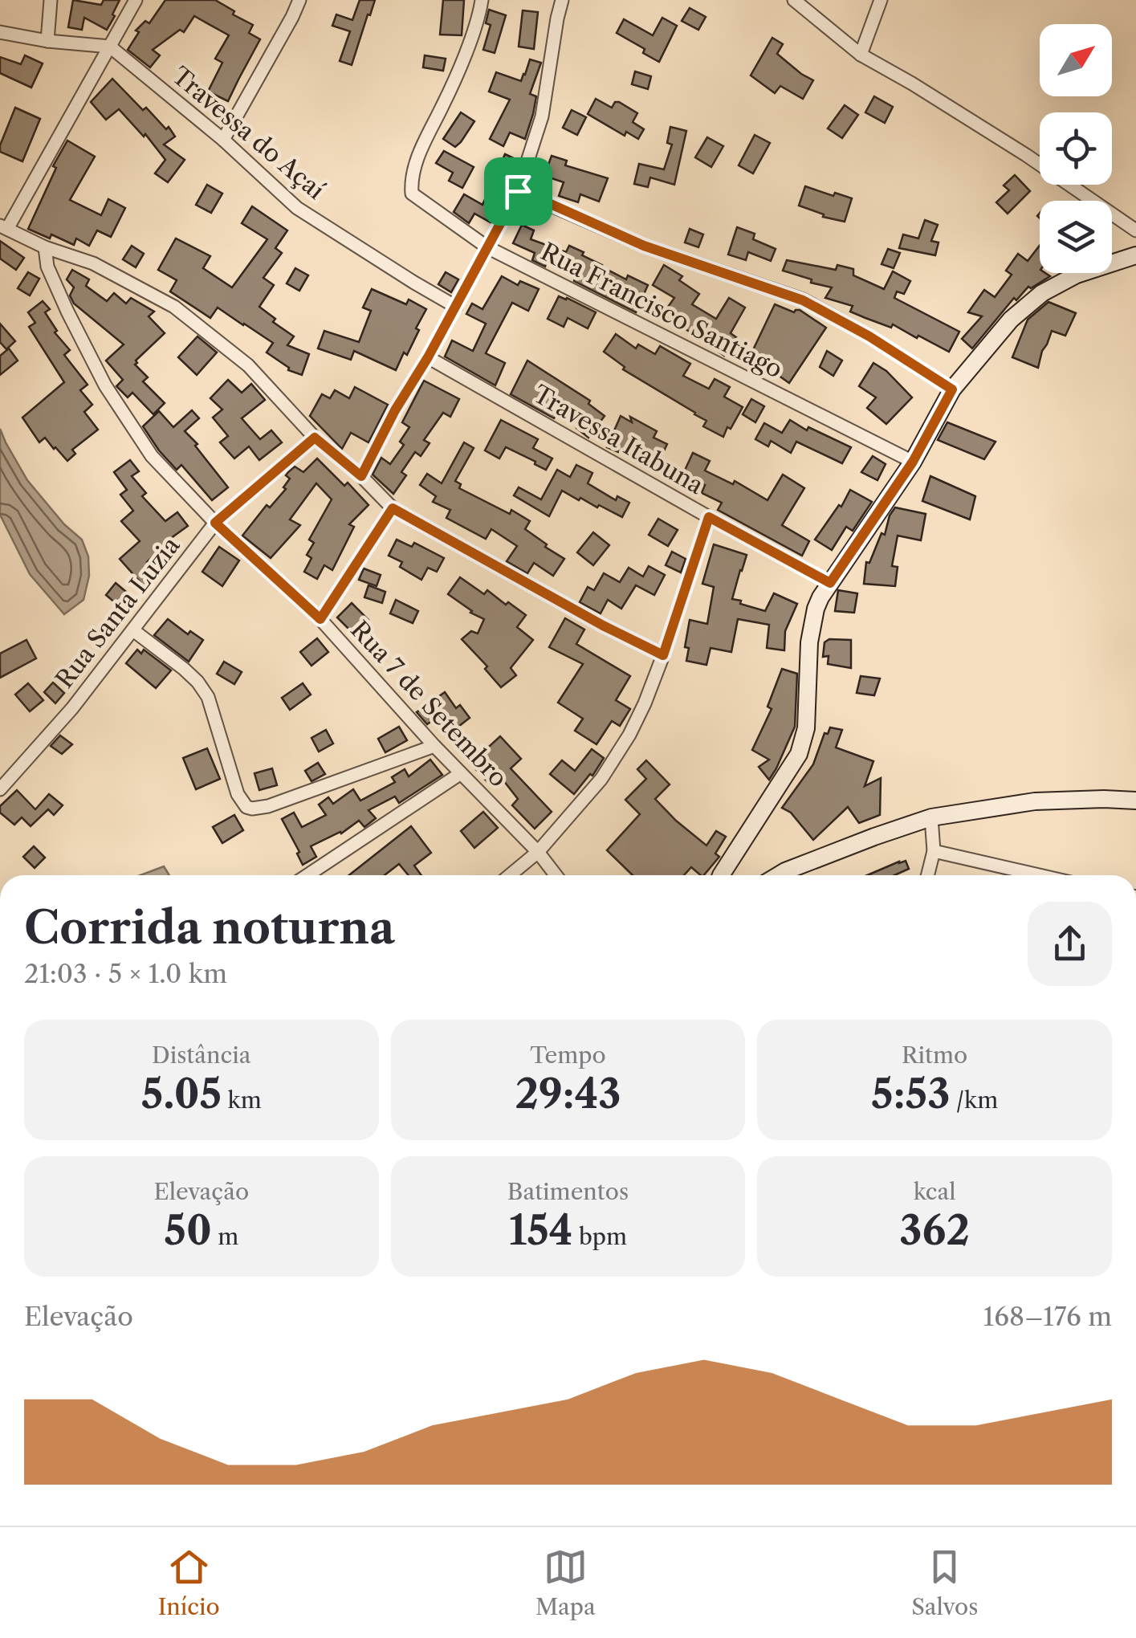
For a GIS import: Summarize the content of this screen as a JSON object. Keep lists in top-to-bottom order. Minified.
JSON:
{"streets":{"street":["Travessa do Açaí","Rua Francisco Santiago","Travessa Itabuna","Rua Santa Luzia","Rua 7 de Setembro"]},"crossings":[["Rua Santa Luzia","Rua 7 de Setembro"]],"north":"top right","page":{"heading":["Corrida noturna","21:03 · 5 × 1.0 km"],"stats":[["Distância","5.05 km"],["Tempo","29:43"],["Ritmo","5:53 /km"],["Elevação","50 m"],["Batimentos","154 bpm"],["kcal","362"]],"chart":["Elevação","168–176 m"],"tabs":["Início","Mapa","Salvos"]}}
